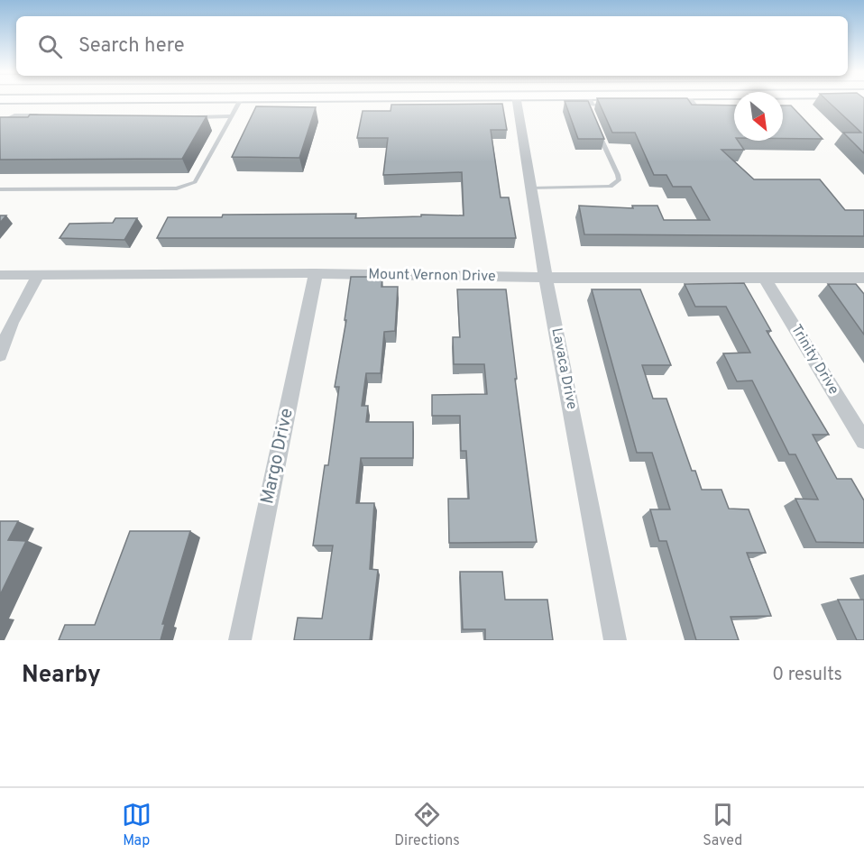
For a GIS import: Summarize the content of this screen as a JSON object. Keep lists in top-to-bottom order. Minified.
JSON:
{"streets":{"street":["Mount Vernon Drive","Trinity Drive","Lavaca Drive","Margo Drive"]},"crossings":[["Mount Vernon Drive","Trinity Drive"],["Mount Vernon Drive","Lavaca Drive"],["Mount Vernon Drive","Margo Drive"]],"north":"bottom right","page":{"search":"Search here","heading":["Nearby","0 results"],"nav":["Map","Directions","Saved"]}}
